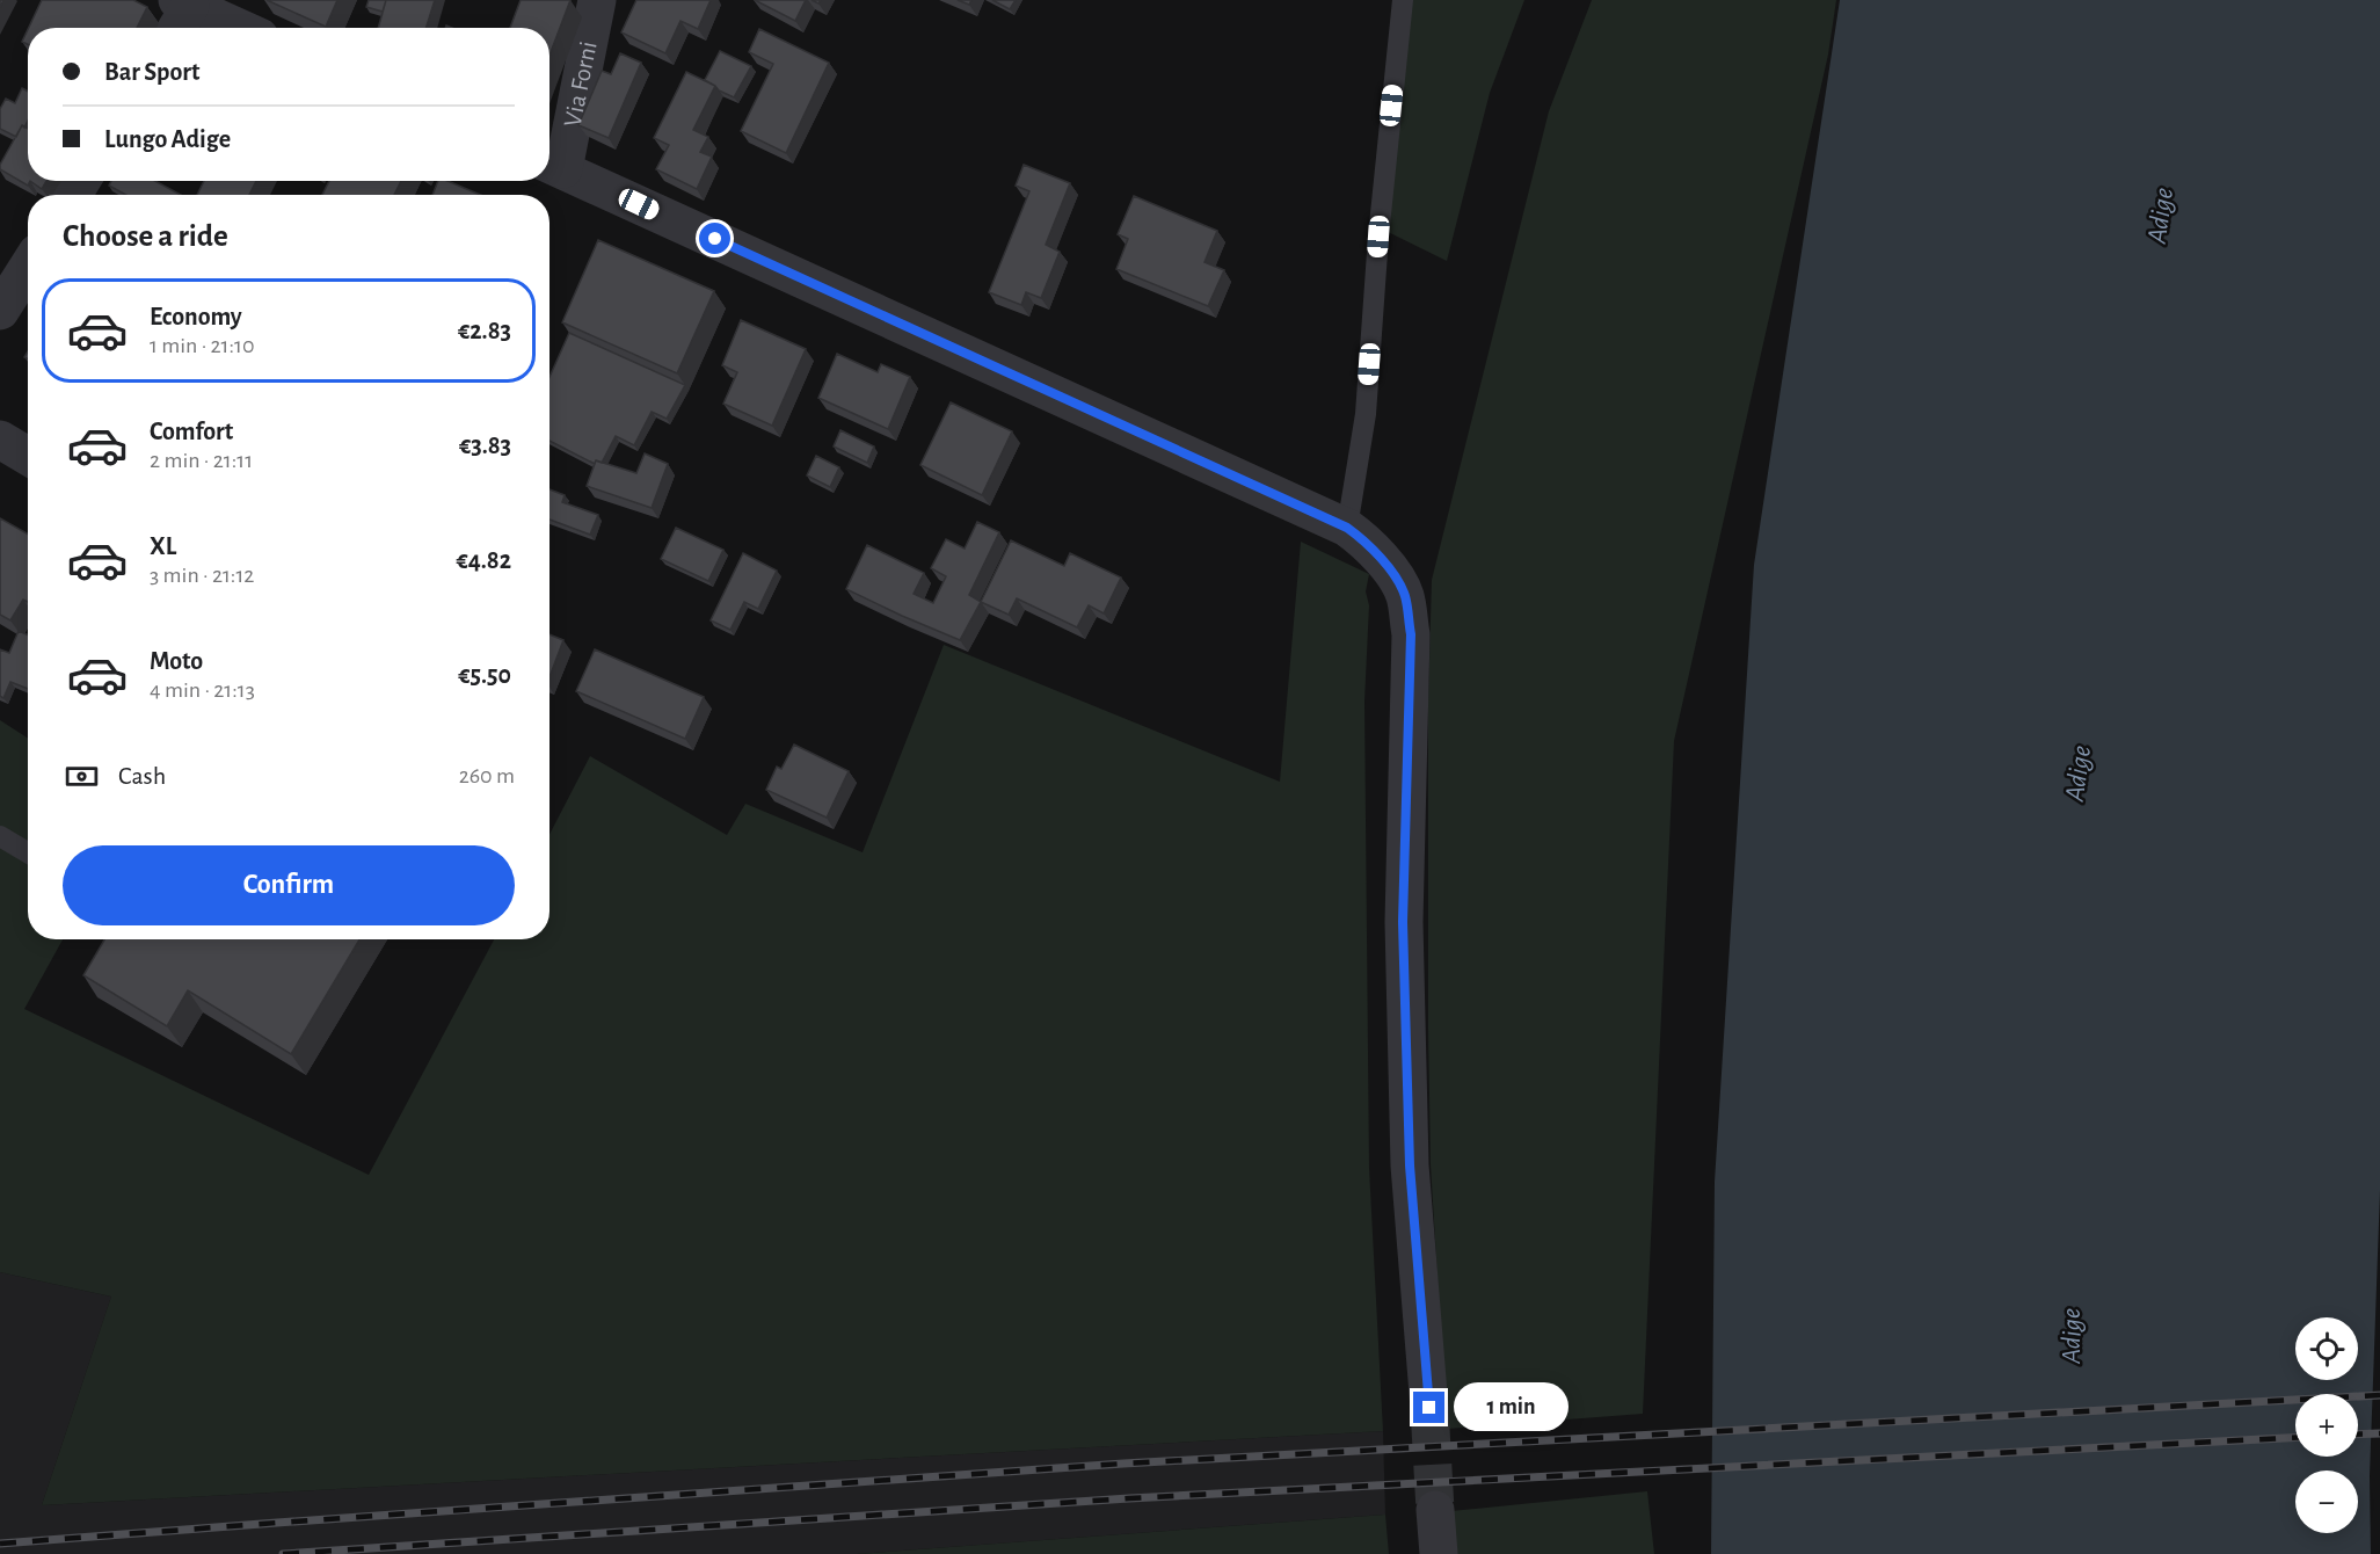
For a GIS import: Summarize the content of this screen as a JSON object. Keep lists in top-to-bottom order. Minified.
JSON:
{"streets":{"street":["Via Forni"]},"water":["Adige"],"page":{"banner":["Bar Sport","Lungo Adige"],"heading":"Choose a ride","list":[{"name":"Economy","note":"1 min · 21:10","value":"€2.83"},{"name":"Comfort","note":"2 min · 21:11","value":"€3.83"},{"name":"XL","note":"3 min · 21:12","value":"€4.82"},{"name":"Moto","note":"4 min · 21:13","value":"€5.50"}],"pay":["Cash","260 m"],"buttons":"Confirm","map_buttons":["+","−"],"bubble":"1 min"}}
